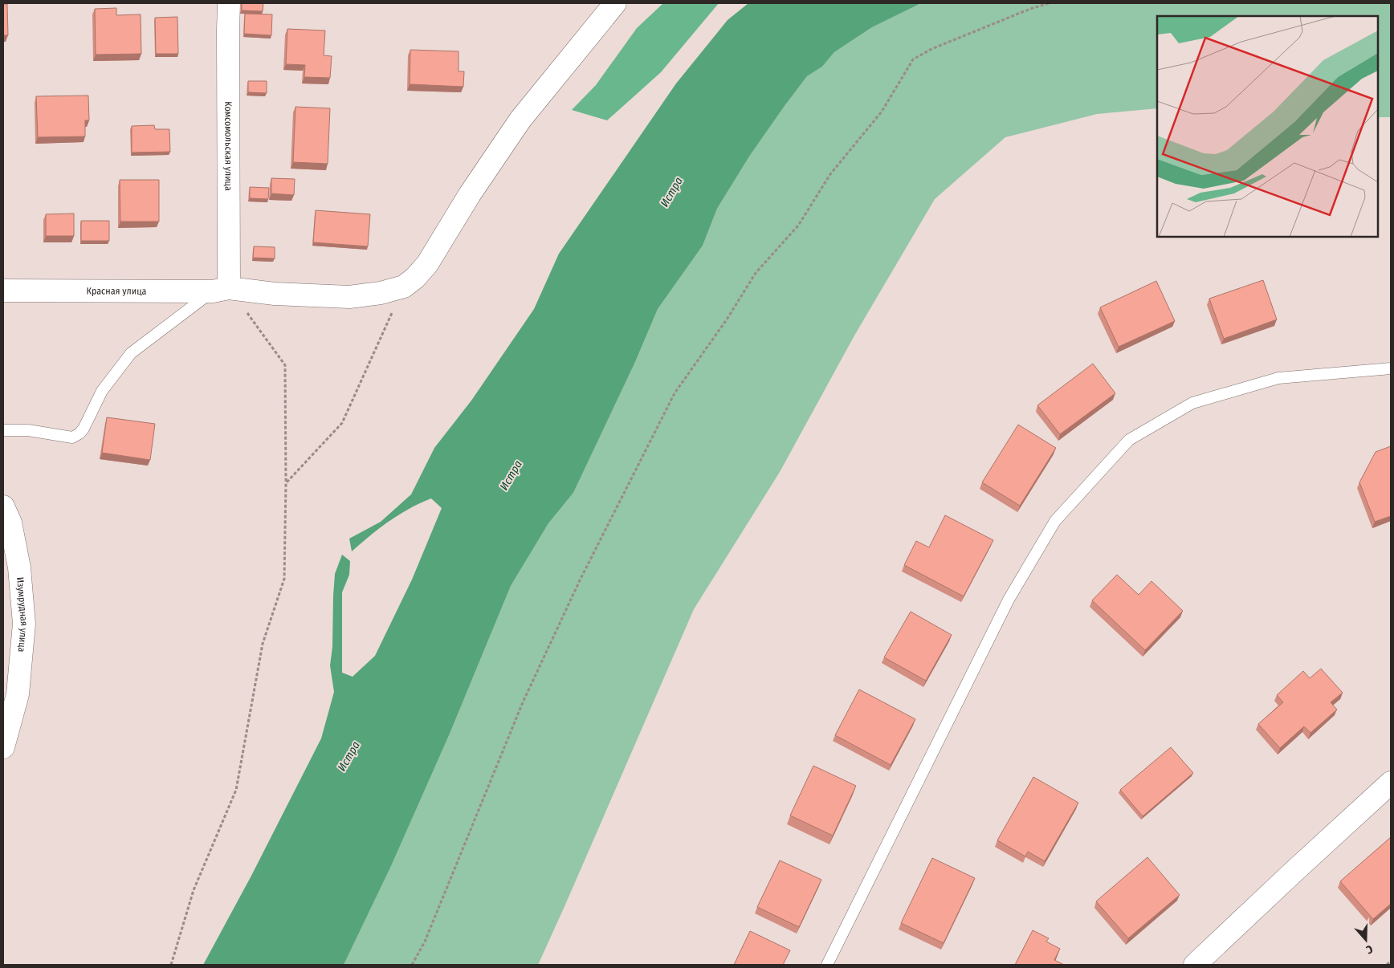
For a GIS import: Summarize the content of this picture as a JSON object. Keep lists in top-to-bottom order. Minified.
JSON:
{"streets":{"street":["Комсомольская улица","Красная улица","Изумрудная улица"]},"crossings":[["Комсомольская улица","Красная улица"]],"water":["Истра"],"north":"bottom"}
